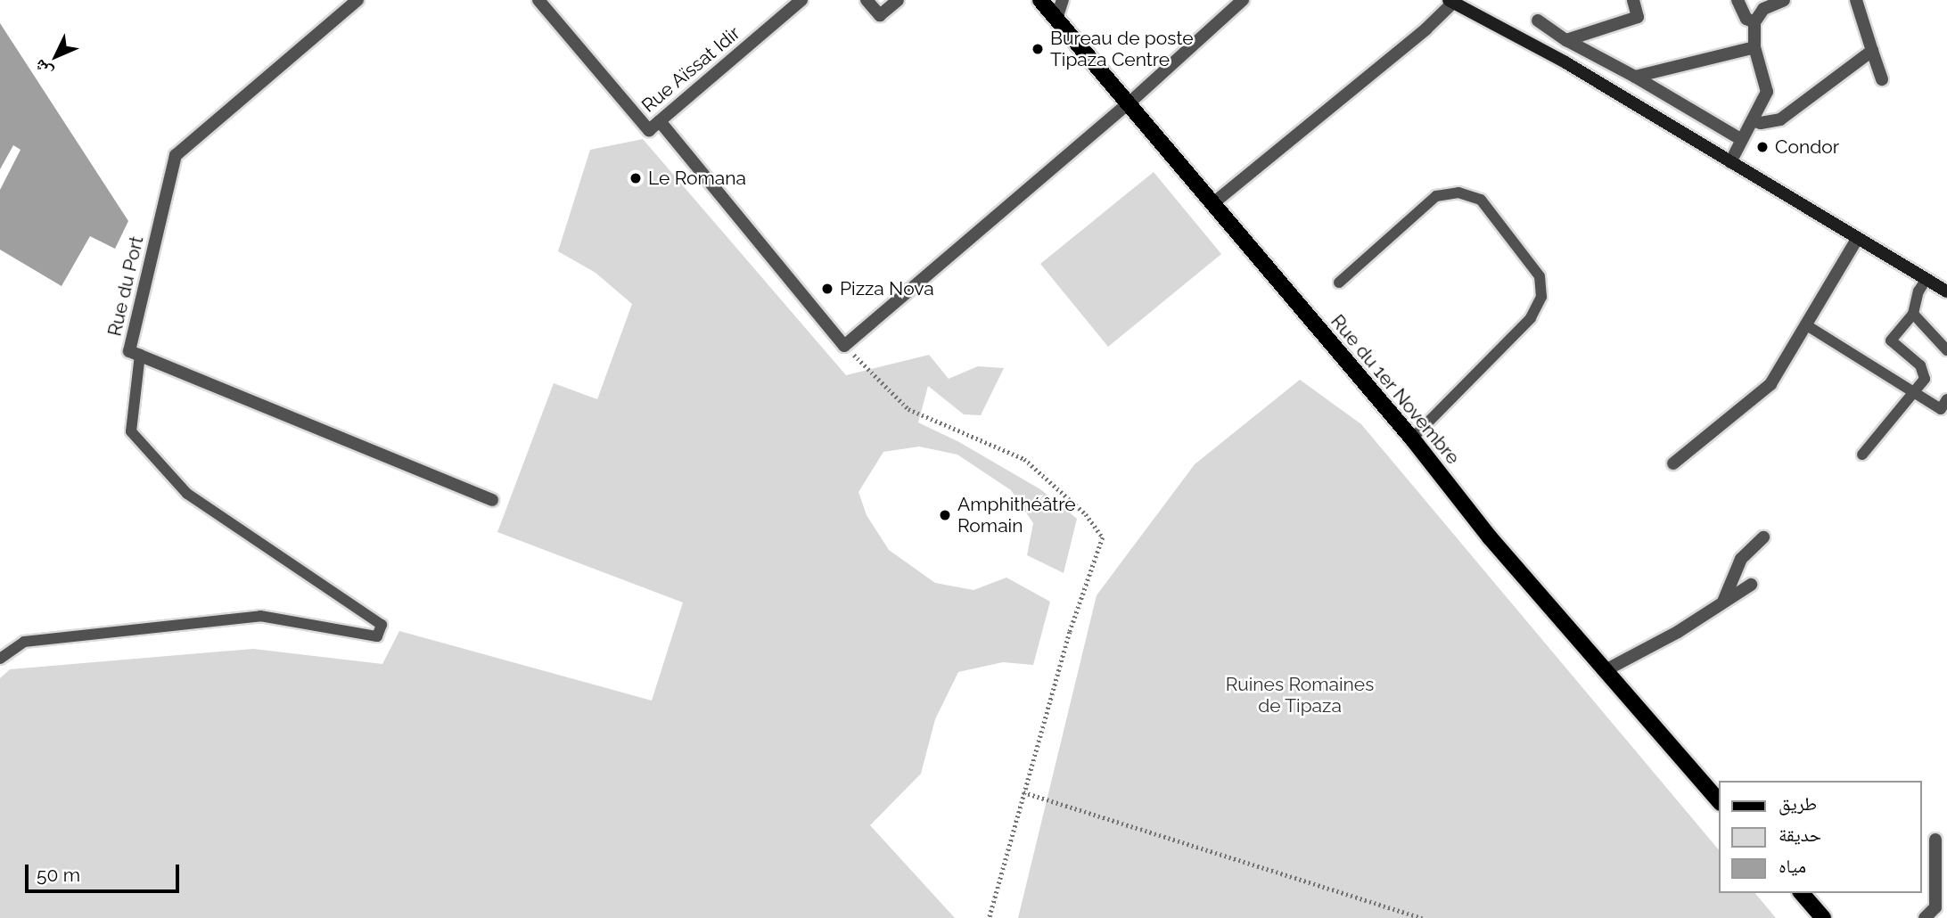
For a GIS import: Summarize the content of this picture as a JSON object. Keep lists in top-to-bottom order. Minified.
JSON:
{"streets":{"main road":["Rue du 1er Novembre"],"street":["Rue Aïssat Idir","Rue du Port"]},"parks":["Ruines Romaines de Tipaza"],"places":["Bureau de poste Tipaza Centre","Condor","Le Romana","Pizza Nova","Amphithéâtre Romain"],"legend":["طريق","حديقة","مياه"],"scale_bar":"50 m","north":"bottom left"}
